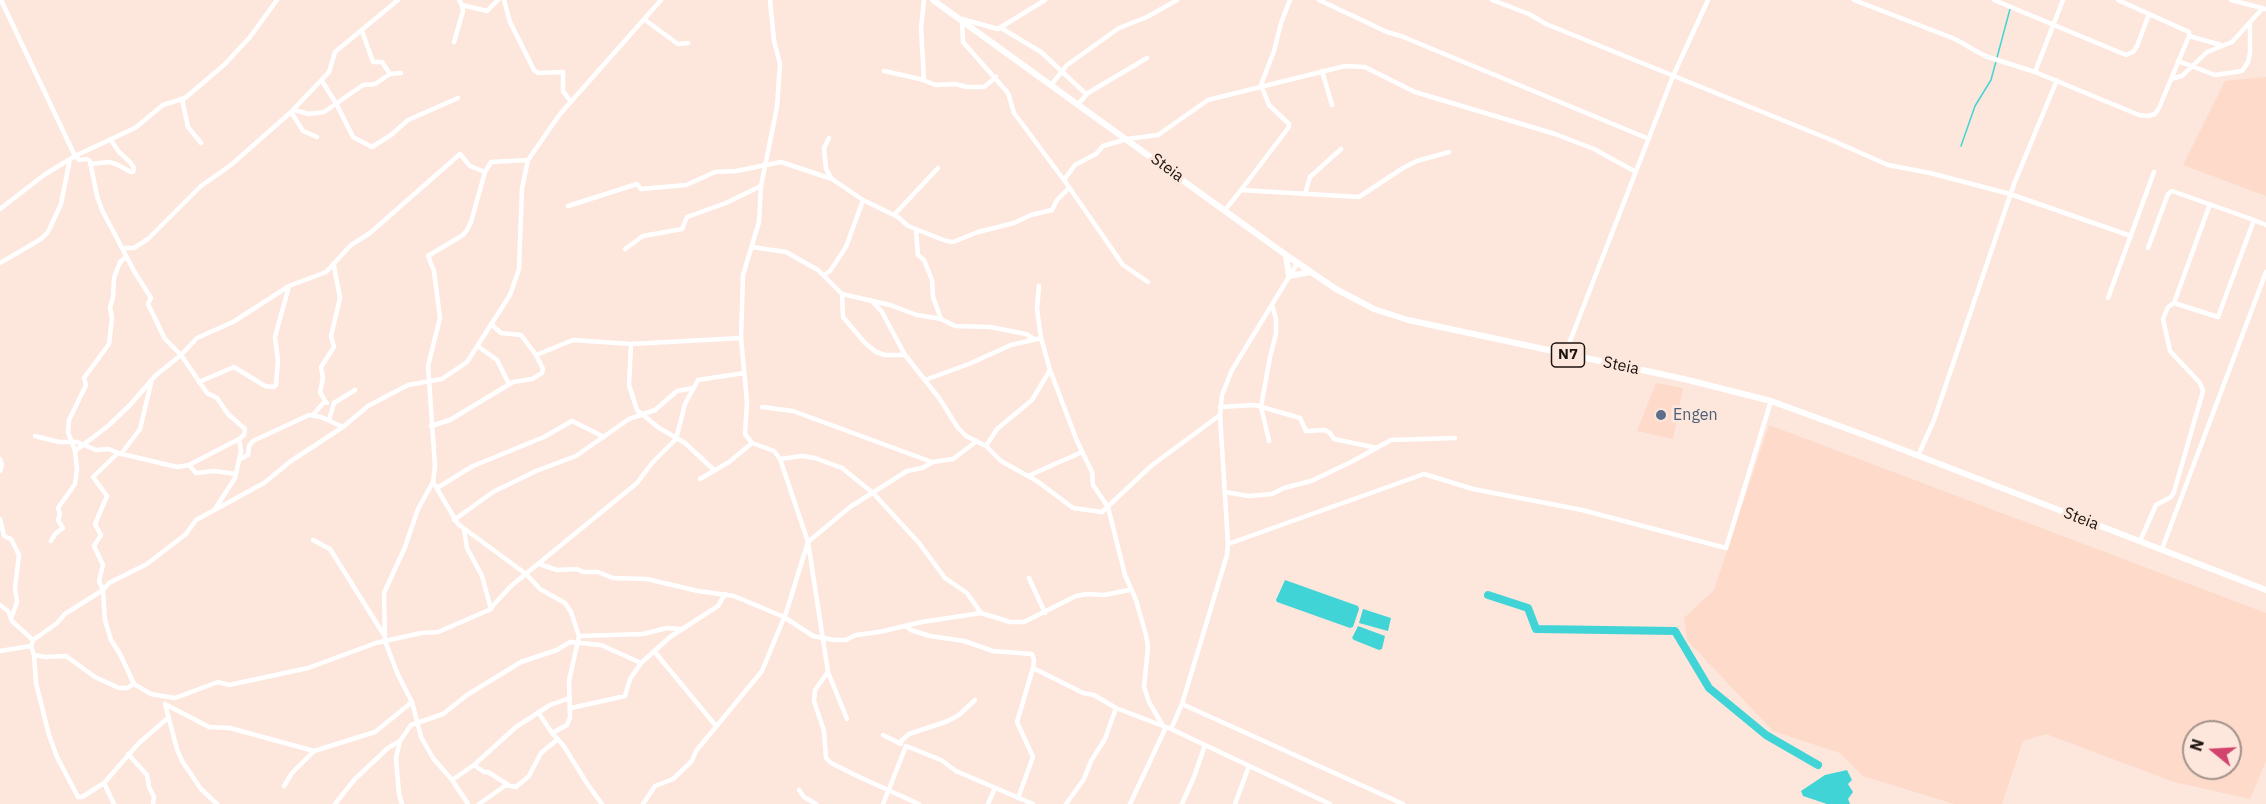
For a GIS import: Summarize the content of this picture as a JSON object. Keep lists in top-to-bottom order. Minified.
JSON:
{"streets":{"main road":["Steia","N7"]},"places":["Engen"],"north":"left"}
